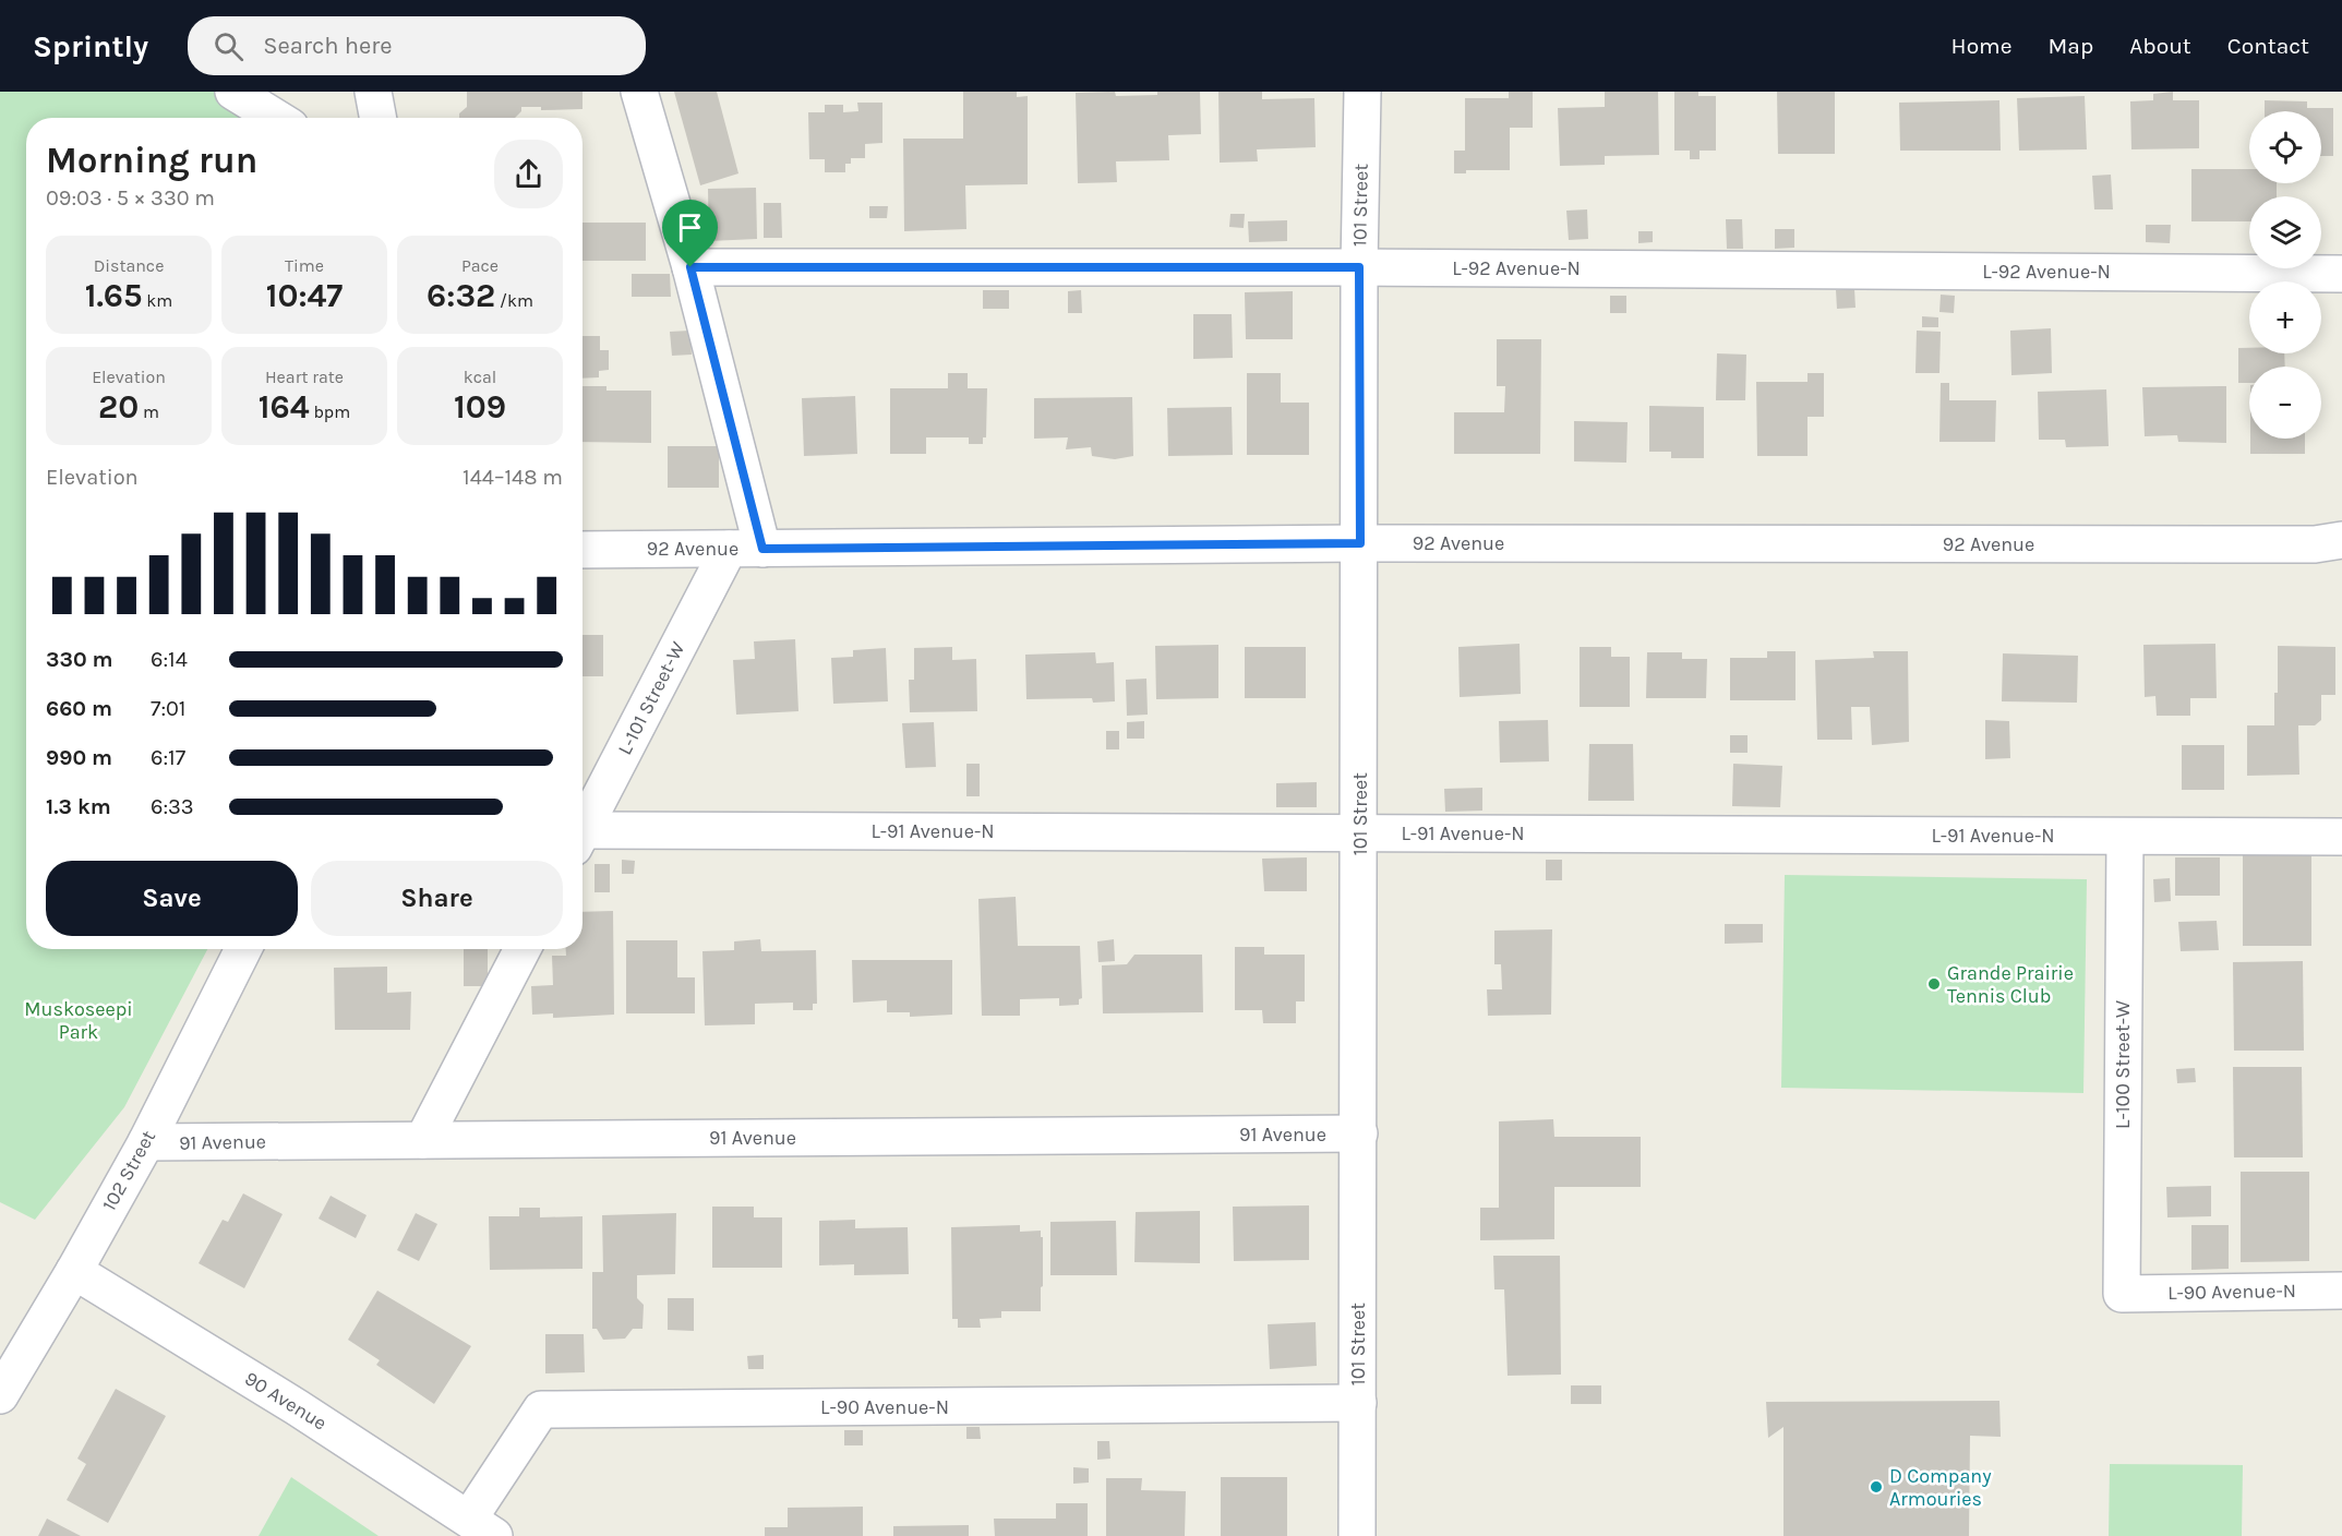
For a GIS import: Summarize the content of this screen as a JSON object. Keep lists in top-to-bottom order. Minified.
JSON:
{"streets":{"street":["101 Street","L-92 Avenue-N","92 Avenue","L-101 Street-W","L-91 Avenue-N","L-100 Street-W","91 Avenue","102 Street","L-90 Avenue-N","90 Avenue"]},"crossings":[["101 Street","L-92 Avenue-N"],["101 Street","92 Avenue"],["101 Street","L-91 Avenue-N"],["101 Street","91 Avenue"],["101 Street","L-90 Avenue-N"],["92 Avenue","L-101 Street-W"],["L-91 Avenue-N","L-100 Street-W"],["L-100 Street-W","L-90 Avenue-N"],["91 Avenue","102 Street"],["102 Street","90 Avenue"],["L-90 Avenue-N","90 Avenue"]],"parks":["Muskoseepi Park"],"places":["Grande Prairie Tennis Club","D Company Armouries"],"page":{"header":"Sprintly","search":"Search here","nav":["Home","Map","About","Contact"],"map_buttons":["+","−"],"heading":["Morning run","09:03 · 5 × 330 m"],"stats":[["Distance","1.65 km"],["Time","10:47"],["Pace","6:32 /km"],["Elevation","20 m"],["Heart rate","164 bpm"],["kcal","109"]],"chart":["Elevation","144–148 m"],"list":[{"name":"330 m","note":"6:14"},{"name":"660 m","note":"7:01"},{"name":"990 m","note":"6:17"},{"name":"1.3 km","note":"6:33"}],"buttons":["Save","Share"]}}
